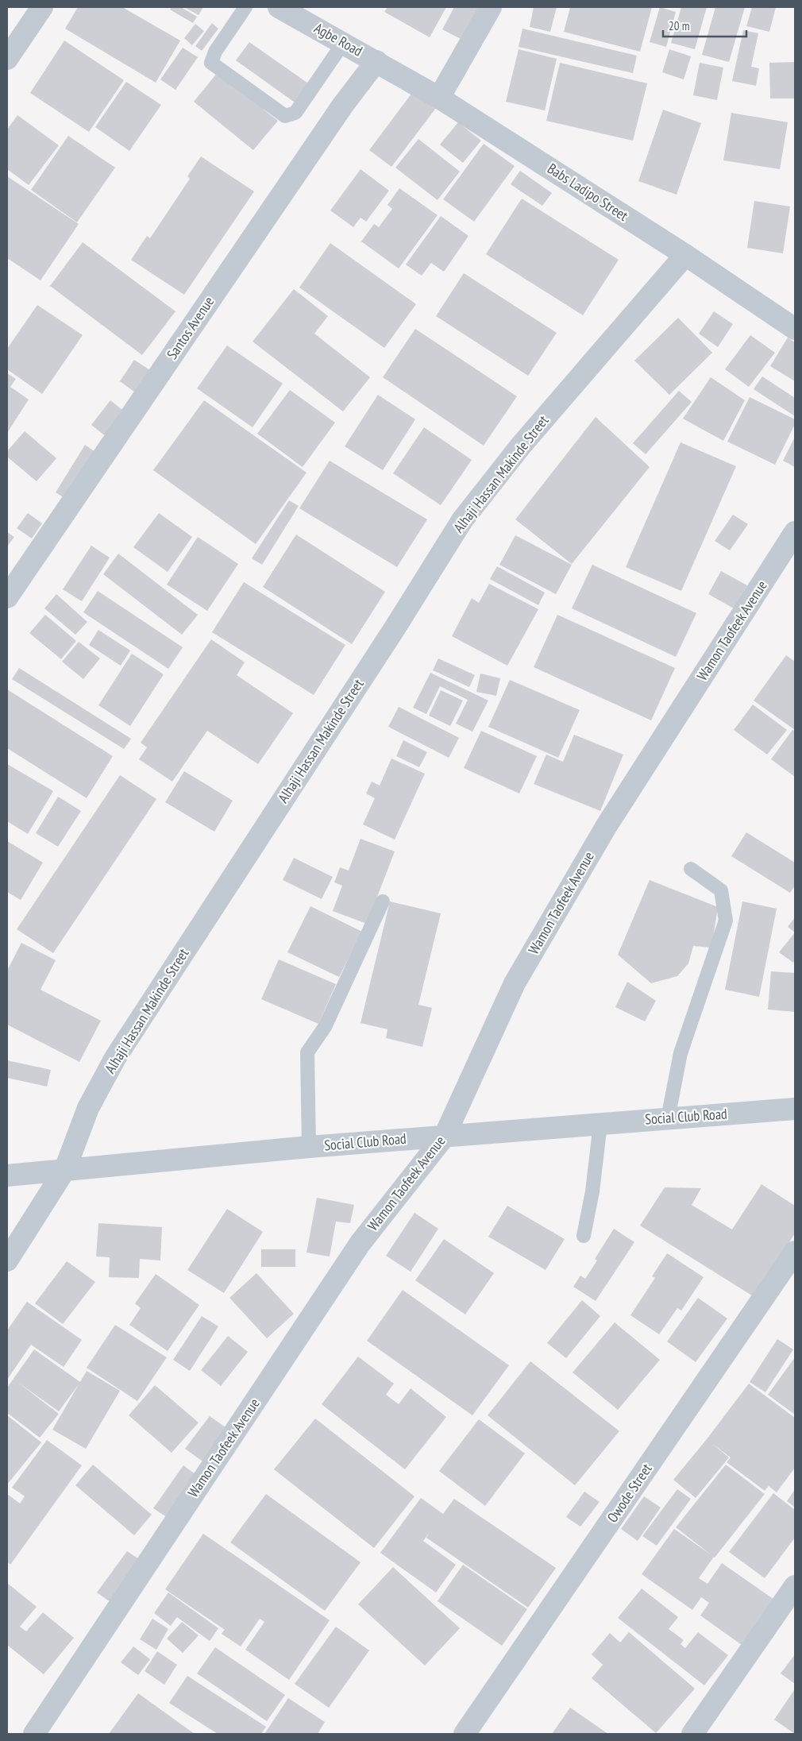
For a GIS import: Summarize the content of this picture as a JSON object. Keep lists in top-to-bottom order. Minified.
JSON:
{"streets":{"street":["Agbe Road","Babs Ladipo Street","Santos Avenue","Alhaji Hassan Makinde Street","Wamon Taofeek Avenue","Social Club Road","Owode Street"]},"crossings":[["Agbe Road","Babs Ladipo Street"],["Agbe Road","Santos Avenue"],["Babs Ladipo Street","Santos Avenue"],["Babs Ladipo Street","Alhaji Hassan Makinde Street"],["Alhaji Hassan Makinde Street","Social Club Road"],["Wamon Taofeek Avenue","Social Club Road"]],"scale_bar":"20 m"}
